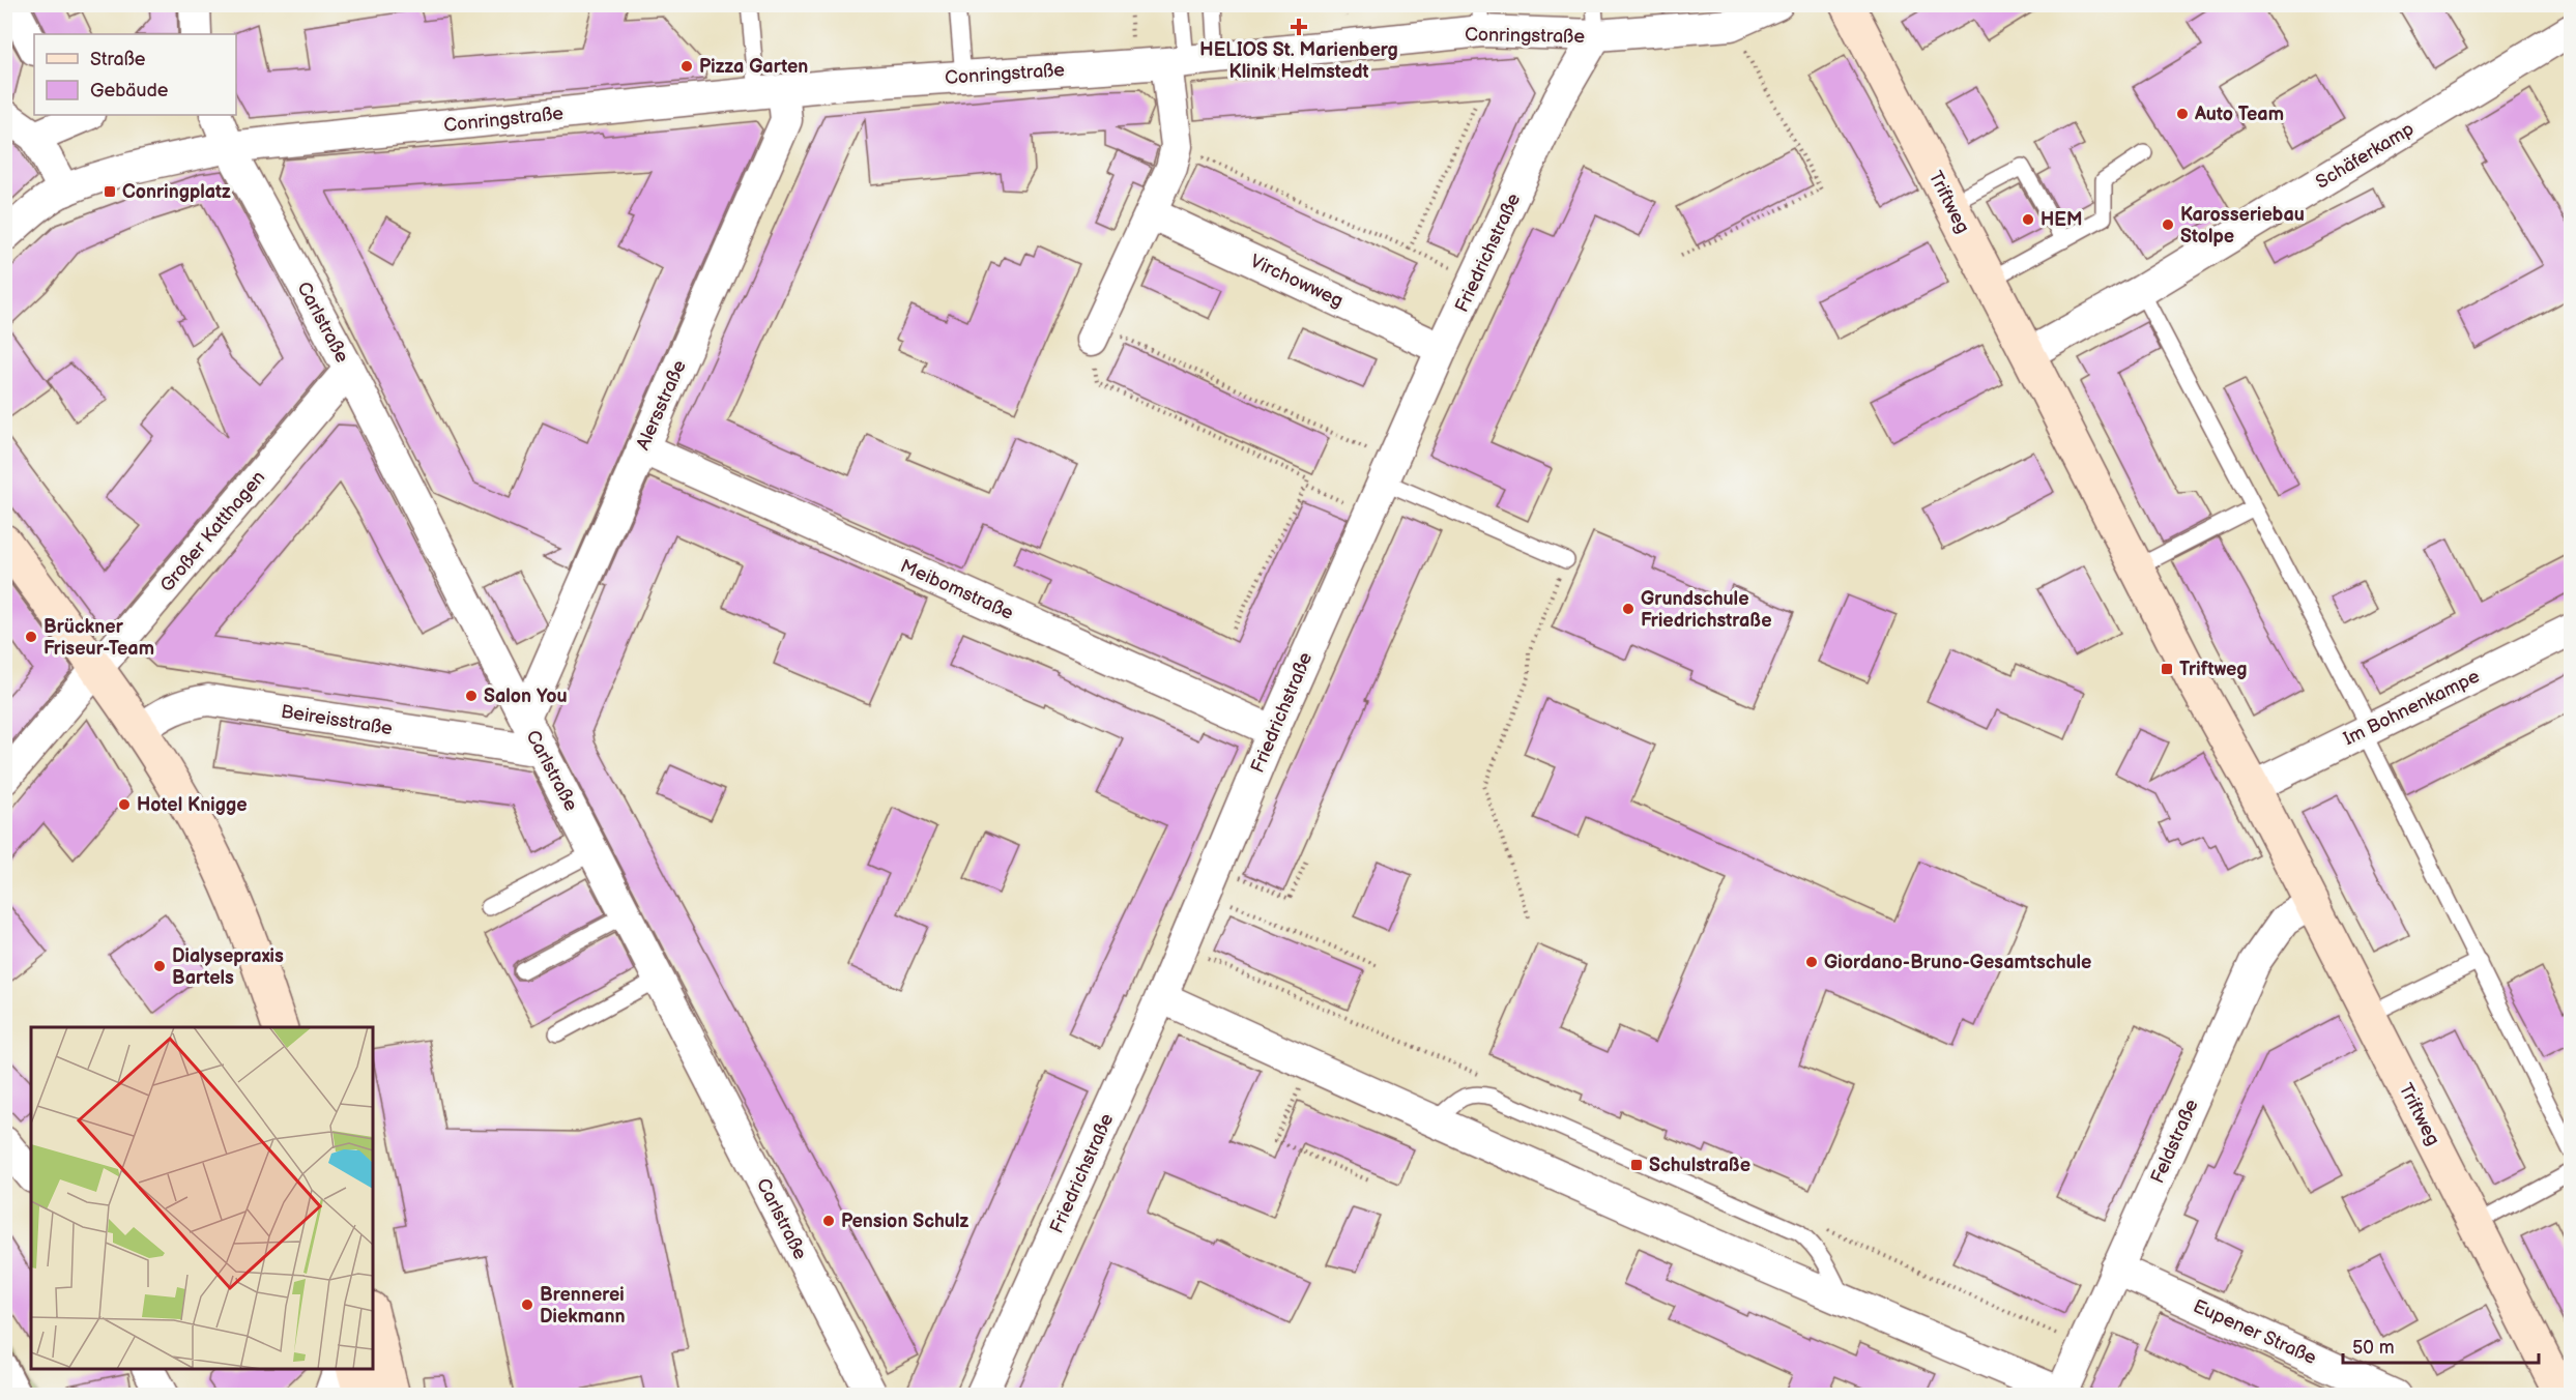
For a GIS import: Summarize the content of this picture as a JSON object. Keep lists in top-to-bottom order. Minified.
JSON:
{"streets":{"main road":["Triftweg"],"street":["Conringstraße","Schäferkamp","Friedrichstraße","Virchowweg","Carlstraße","Alersstraße","Großer Katthagen","Meibomstraße","Im Bohnenkampe","Beireisstraße","Feldstraße","Eupener Straße"]},"crossings":[["Conringstraße","Friedrichstraße"],["Conringstraße","Carlstraße"],["Conringstraße","Alersstraße"],["Schäferkamp","Triftweg"],["Triftweg","Im Bohnenkampe"],["Triftweg","Feldstraße"],["Friedrichstraße","Virchowweg"],["Friedrichstraße","Meibomstraße"],["Carlstraße","Alersstraße"],["Carlstraße","Großer Katthagen"],["Carlstraße","Beireisstraße"],["Alersstraße","Meibomstraße"],["Feldstraße","Eupener Straße"]],"places":{"health":["HELIOS St. Marienberg Klinik Helmstedt"],"other":["Pizza Garten","Auto Team","HEM","Karosseriebau Stolpe","Grundschule Friedrichstraße","Brückner Friseur-Team","Salon You","Hotel Knigge","Giordano-Bruno-Gesamtschule","Dialysepraxis Bartels","Pension Schulz","Brennerei Diekmann"],"transit":["Conringplatz","Triftweg","Schulstraße"]},"legend":["Straße","Gebäude"],"scale_bar":"50 m"}
